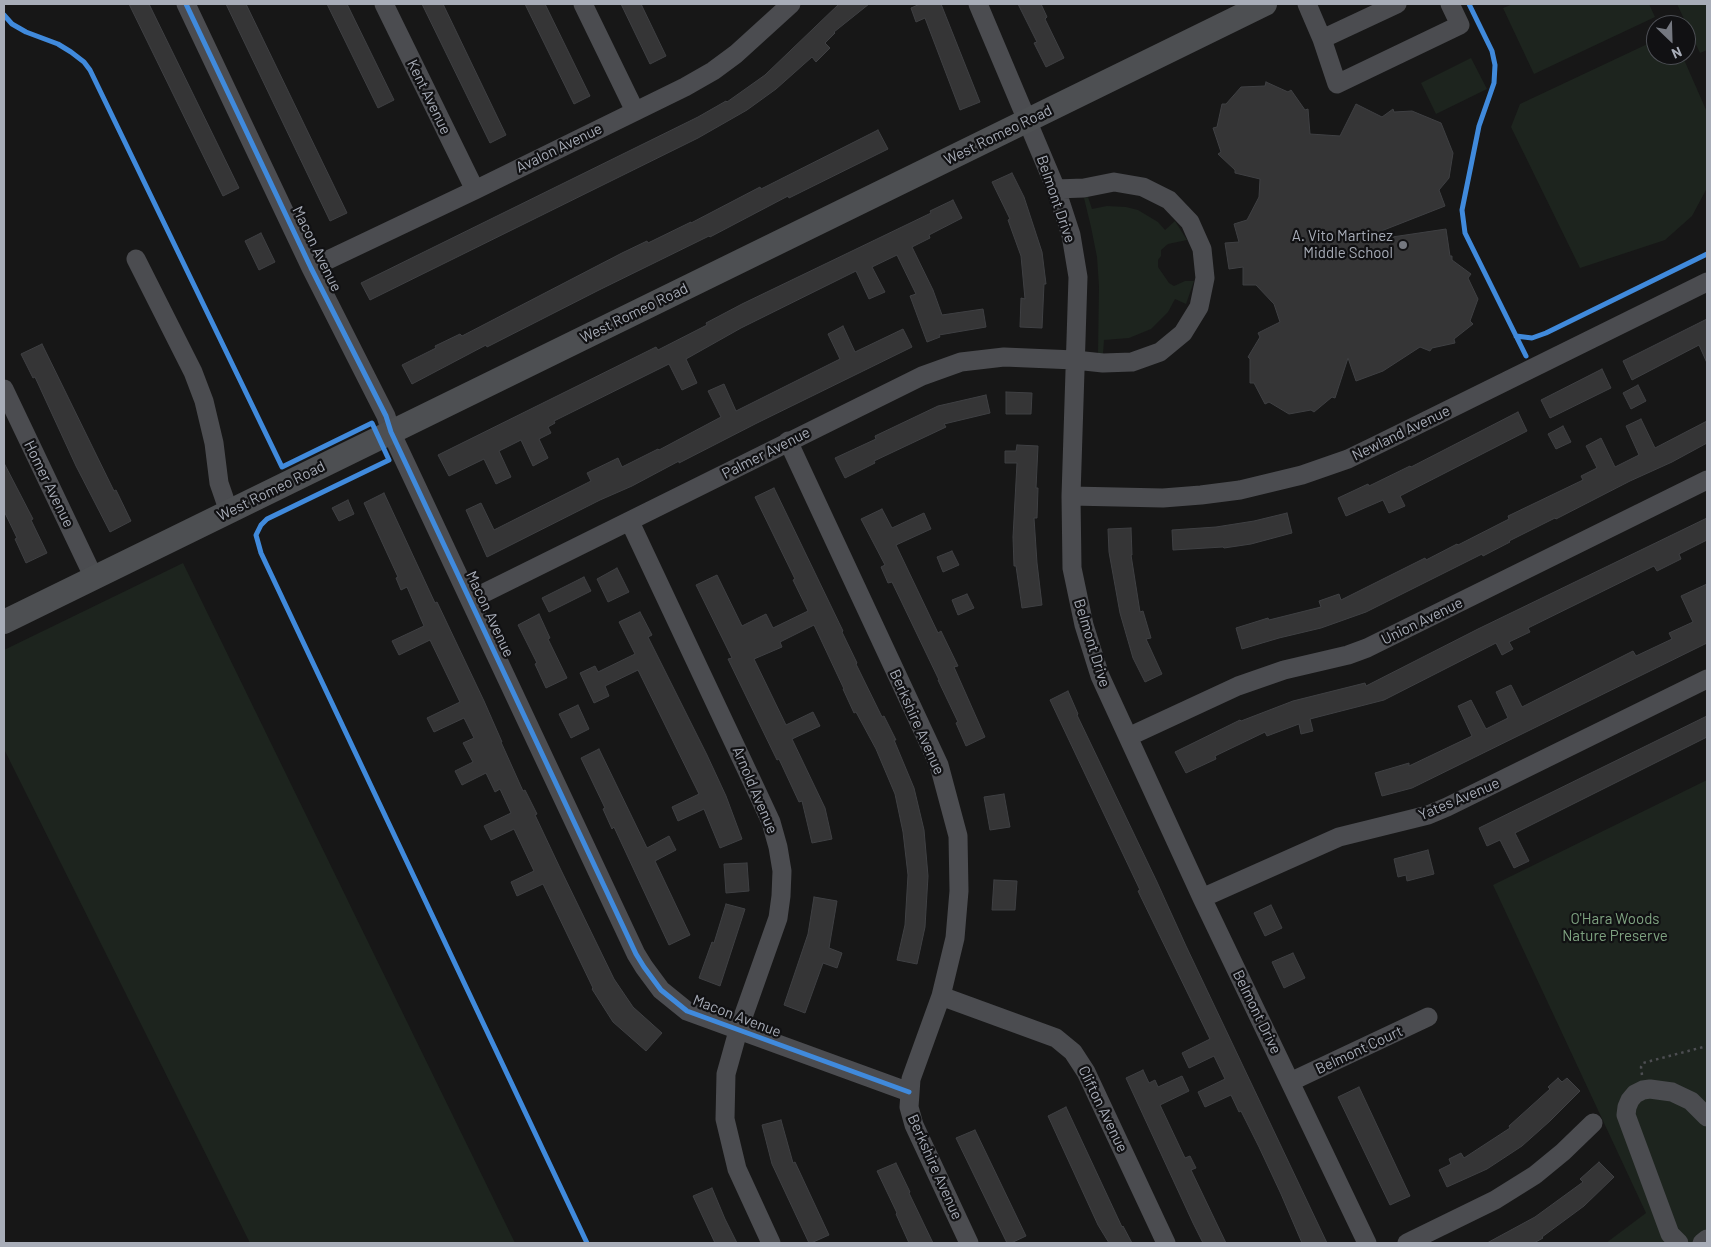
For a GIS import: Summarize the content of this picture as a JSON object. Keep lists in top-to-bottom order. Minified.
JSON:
{"streets":{"main road":["West Romeo Road"],"street":["Kent Avenue","Avalon Avenue","Belmont Drive","Macon Avenue","Newland Avenue","Palmer Avenue","Homer Avenue","Union Avenue","Berkshire Avenue","Arnold Avenue","Yates Avenue","Belmont Court","Clifton Avenue"]},"crossings":[["Kent Avenue","Avalon Avenue"],["West Romeo Road","Belmont Drive"],["West Romeo Road","Macon Avenue"],["West Romeo Road","Homer Avenue"],["Avalon Avenue","Macon Avenue"],["Belmont Drive","Newland Avenue"],["Belmont Drive","Palmer Avenue"],["Belmont Drive","Union Avenue"],["Belmont Drive","Yates Avenue"],["Belmont Drive","Belmont Court"],["Macon Avenue","Palmer Avenue"],["Macon Avenue","Berkshire Avenue"],["Macon Avenue","Arnold Avenue"],["Palmer Avenue","Berkshire Avenue"],["Palmer Avenue","Arnold Avenue"],["Berkshire Avenue","Clifton Avenue"]],"parks":["O'Hara Woods Nature Preserve"],"places":["A. Vito Martinez Middle School"],"north":"bottom right"}
